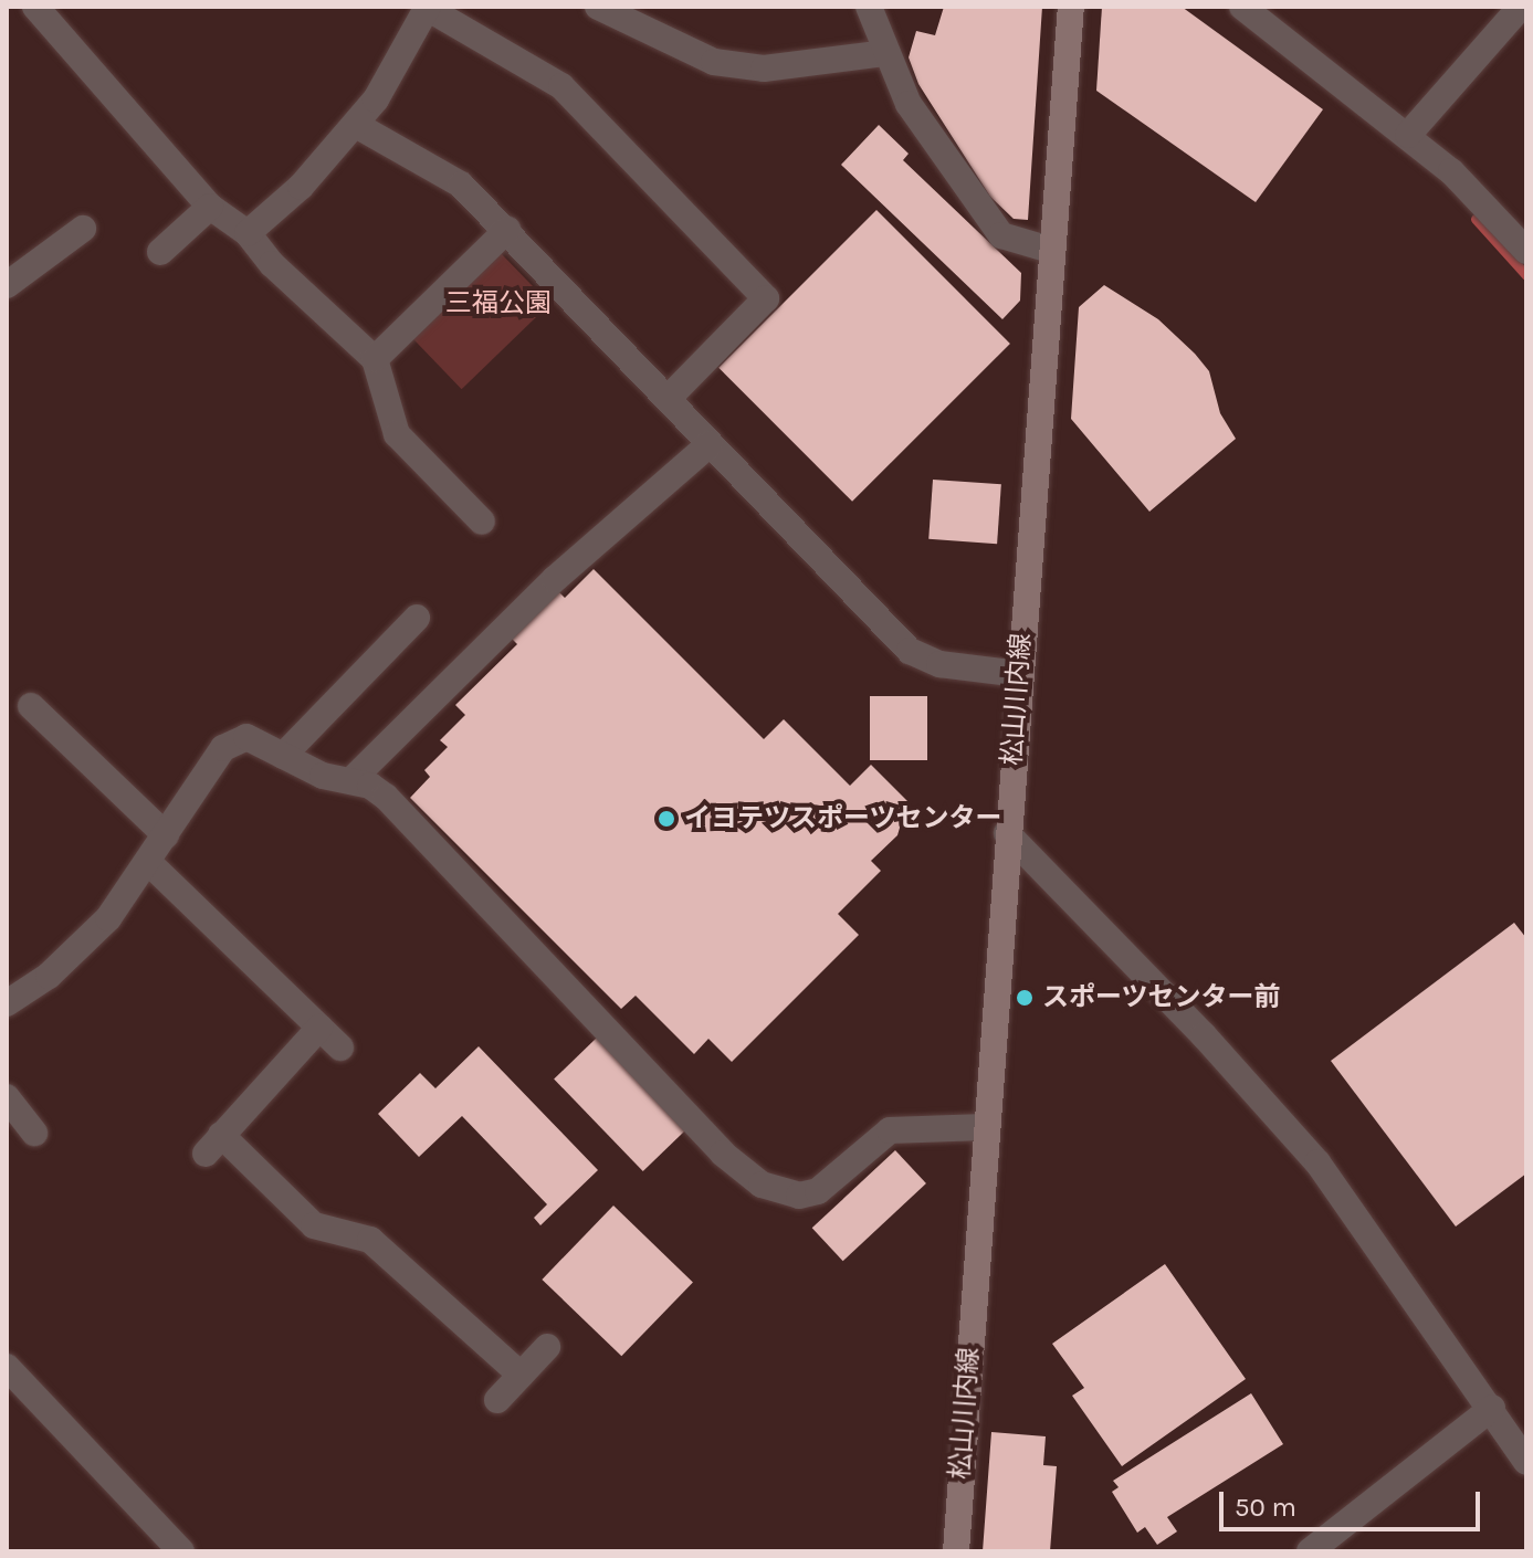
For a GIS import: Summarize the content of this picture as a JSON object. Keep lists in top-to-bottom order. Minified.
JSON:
{"streets":{"main road":["松山川内線"]},"parks":["三福公園"],"places":["イヨテツスポーツセンター","スポーツセンター前"],"scale_bar":"50 m"}
